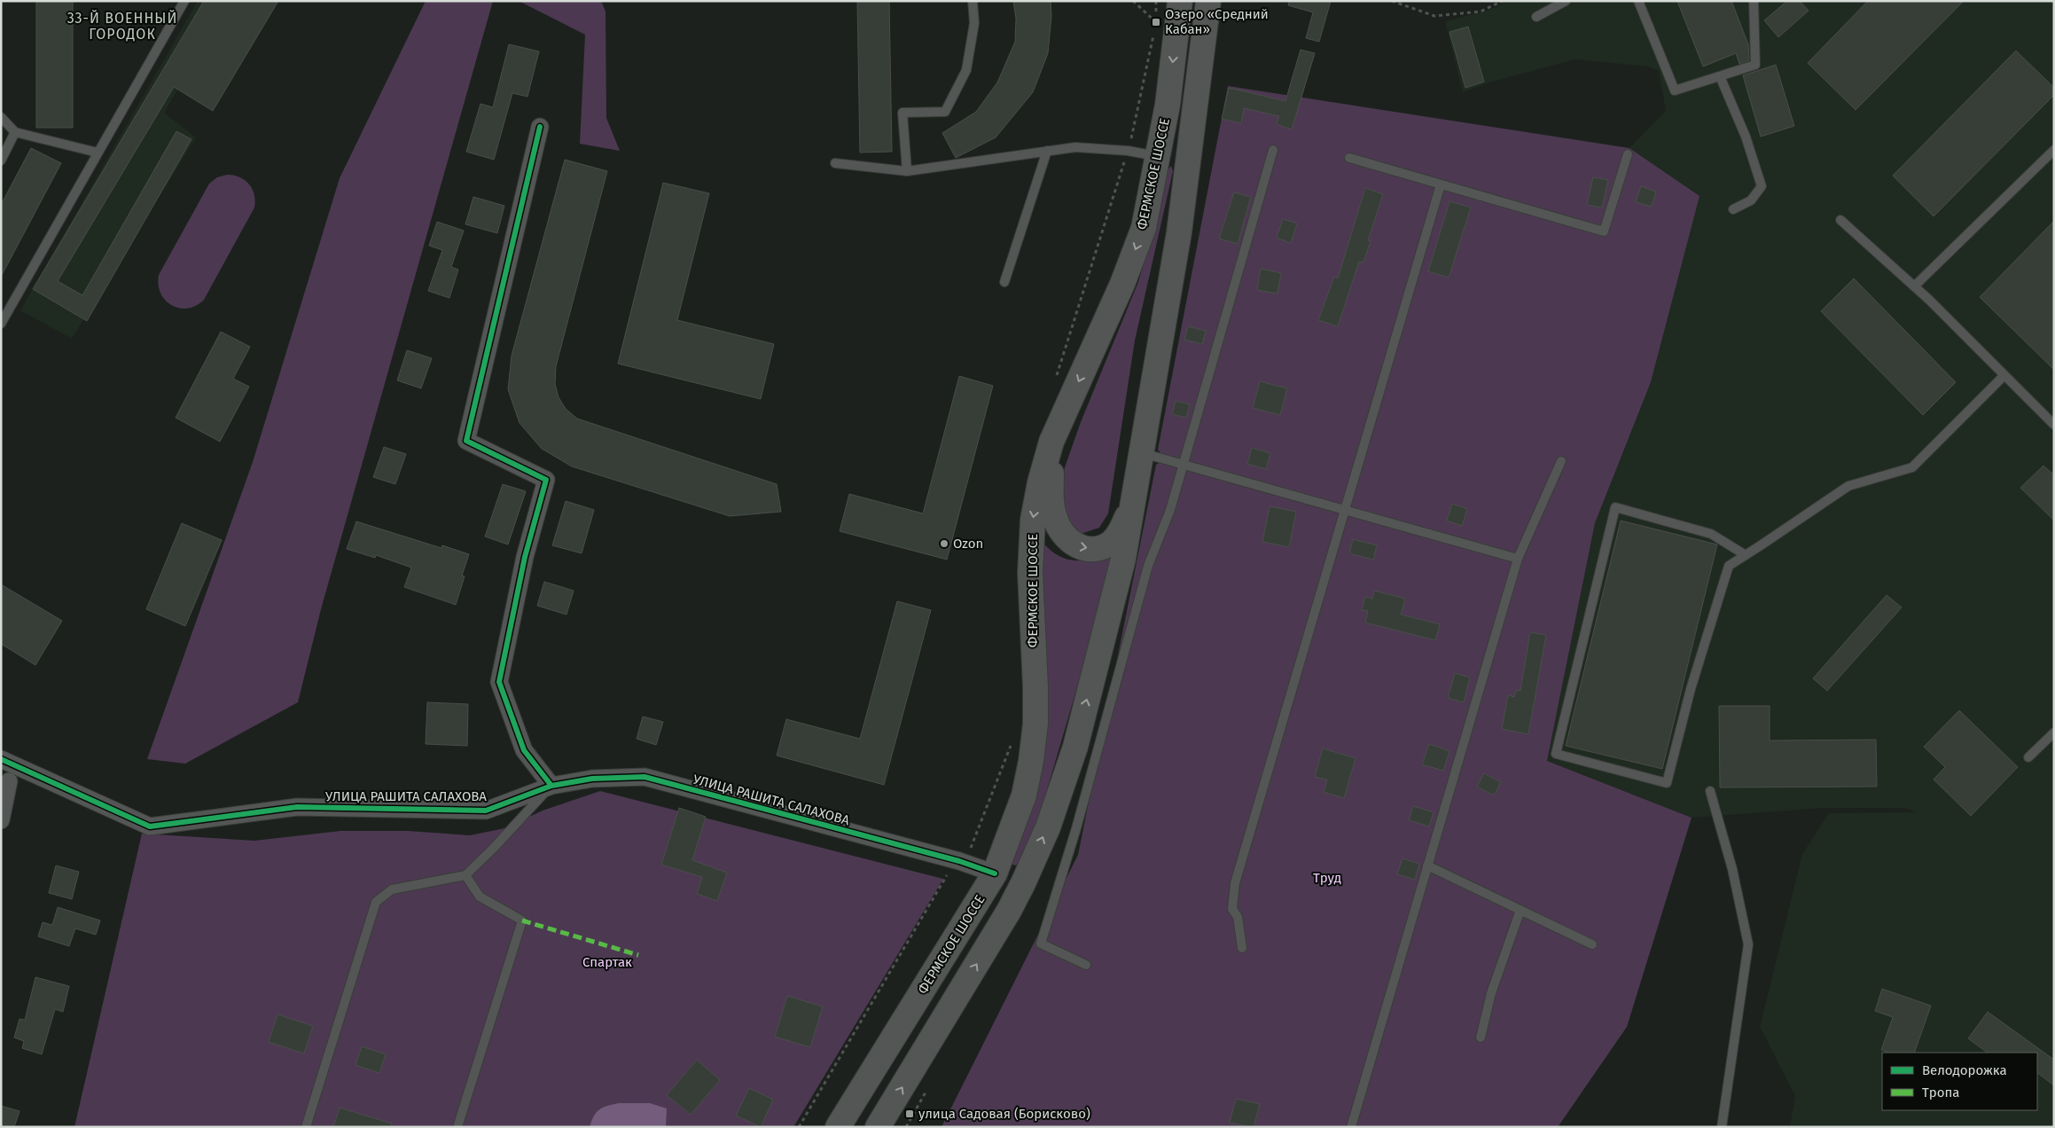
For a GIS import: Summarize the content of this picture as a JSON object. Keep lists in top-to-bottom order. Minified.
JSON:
{"streets":{"main road":["ФЕРМСКОЕ ШОССЕ"],"street":["УЛИЦА РАШИТА САЛАХОВА"]},"crossings":[["ФЕРМСКОЕ ШОССЕ","УЛИЦА РАШИТА САЛАХОВА"]],"districts":["33-Й ВОЕННЫЙ ГОРОДОК"],"parks":["Труд","Спартак"],"places":{"transit":["Озеро «Средний Кабан»","улица Садовая (Борисково)"],"other":["Ozon"]},"legend":["Велодорожка","Тропа"]}
